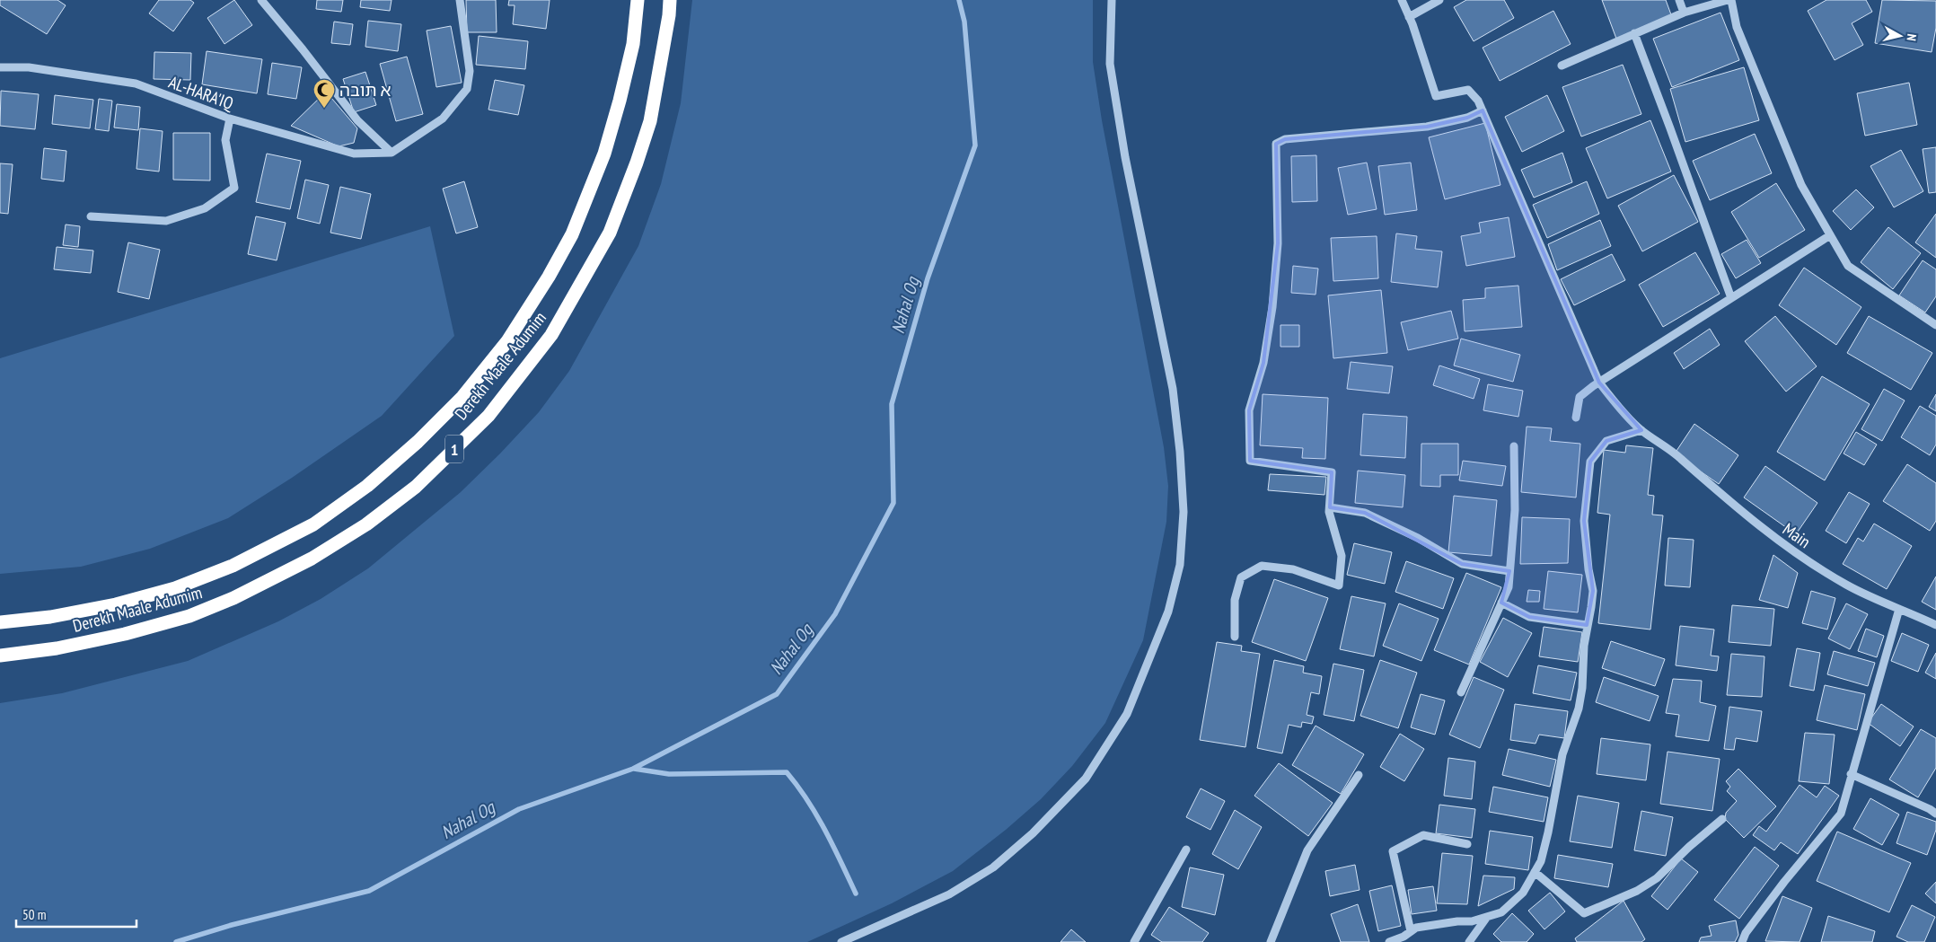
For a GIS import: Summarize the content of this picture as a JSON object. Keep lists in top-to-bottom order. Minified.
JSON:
{"streets":{"highway":["Derekh Maale Adumim","1"],"street":["AL-HARA'IQ","Main"]},"water":["Nahal Og"],"places":{"mosque":["א תובה"]},"scale_bar":"50 m","north":"right"}
